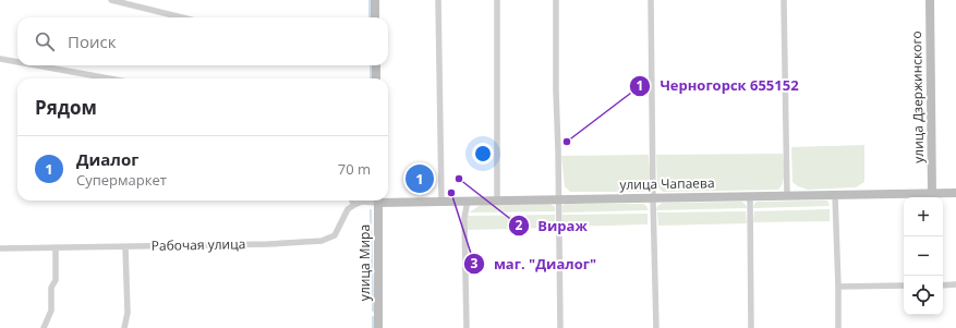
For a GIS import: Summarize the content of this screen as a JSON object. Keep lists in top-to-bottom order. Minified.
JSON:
{"streets":{"main road":["улица Дзержинского","улица Чапаева","улица Мира"],"street":["Рабочая улица"]},"crossings":[["улица Дзержинского","улица Чапаева"]],"places":["Черногорск 655152","Вираж","маг. \"Диалог\""],"page":{"search":"Поиск","heading":"Рядом","list":[{"mark":"1","name":"Диалог","note":"Супермаркет","value":"70 m"}],"pins":"1","map_buttons":["+","−"]}}
